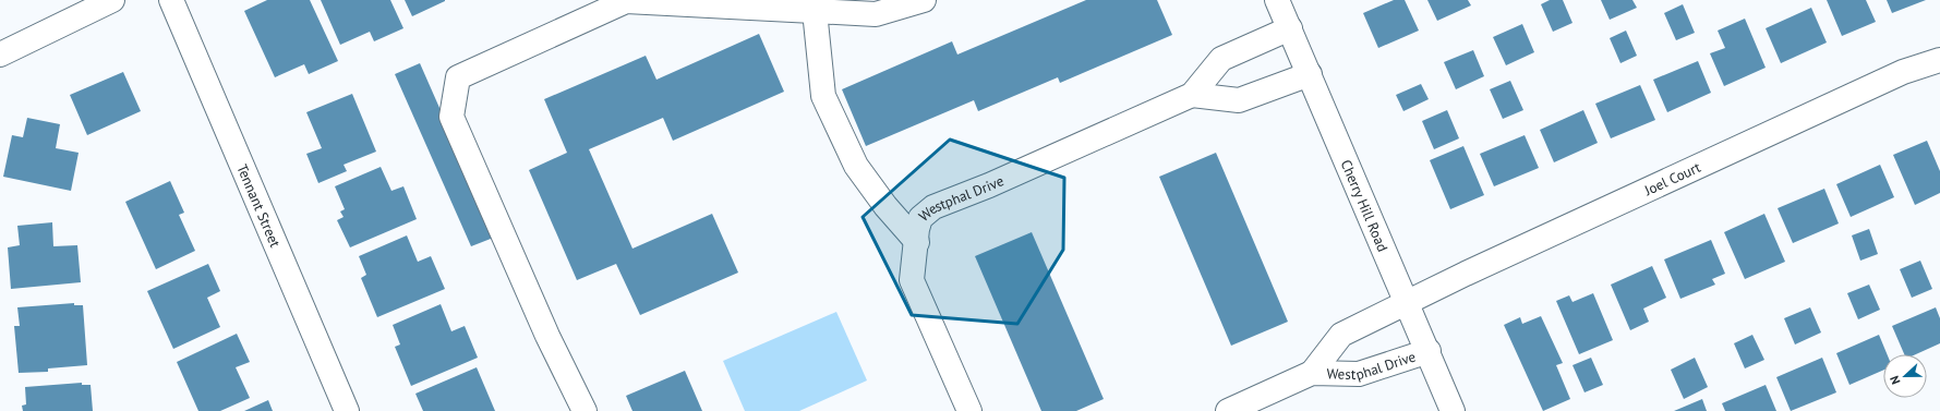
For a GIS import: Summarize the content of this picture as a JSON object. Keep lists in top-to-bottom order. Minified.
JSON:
{"streets":{"street":["Joel Court","Westphal Drive","Tennant Street","Cherry Hill Road"]},"crossings":[["Joel Court","Westphal Drive"],["Joel Court","Cherry Hill Road"],["Westphal Drive","Cherry Hill Road"]],"north":"left"}
